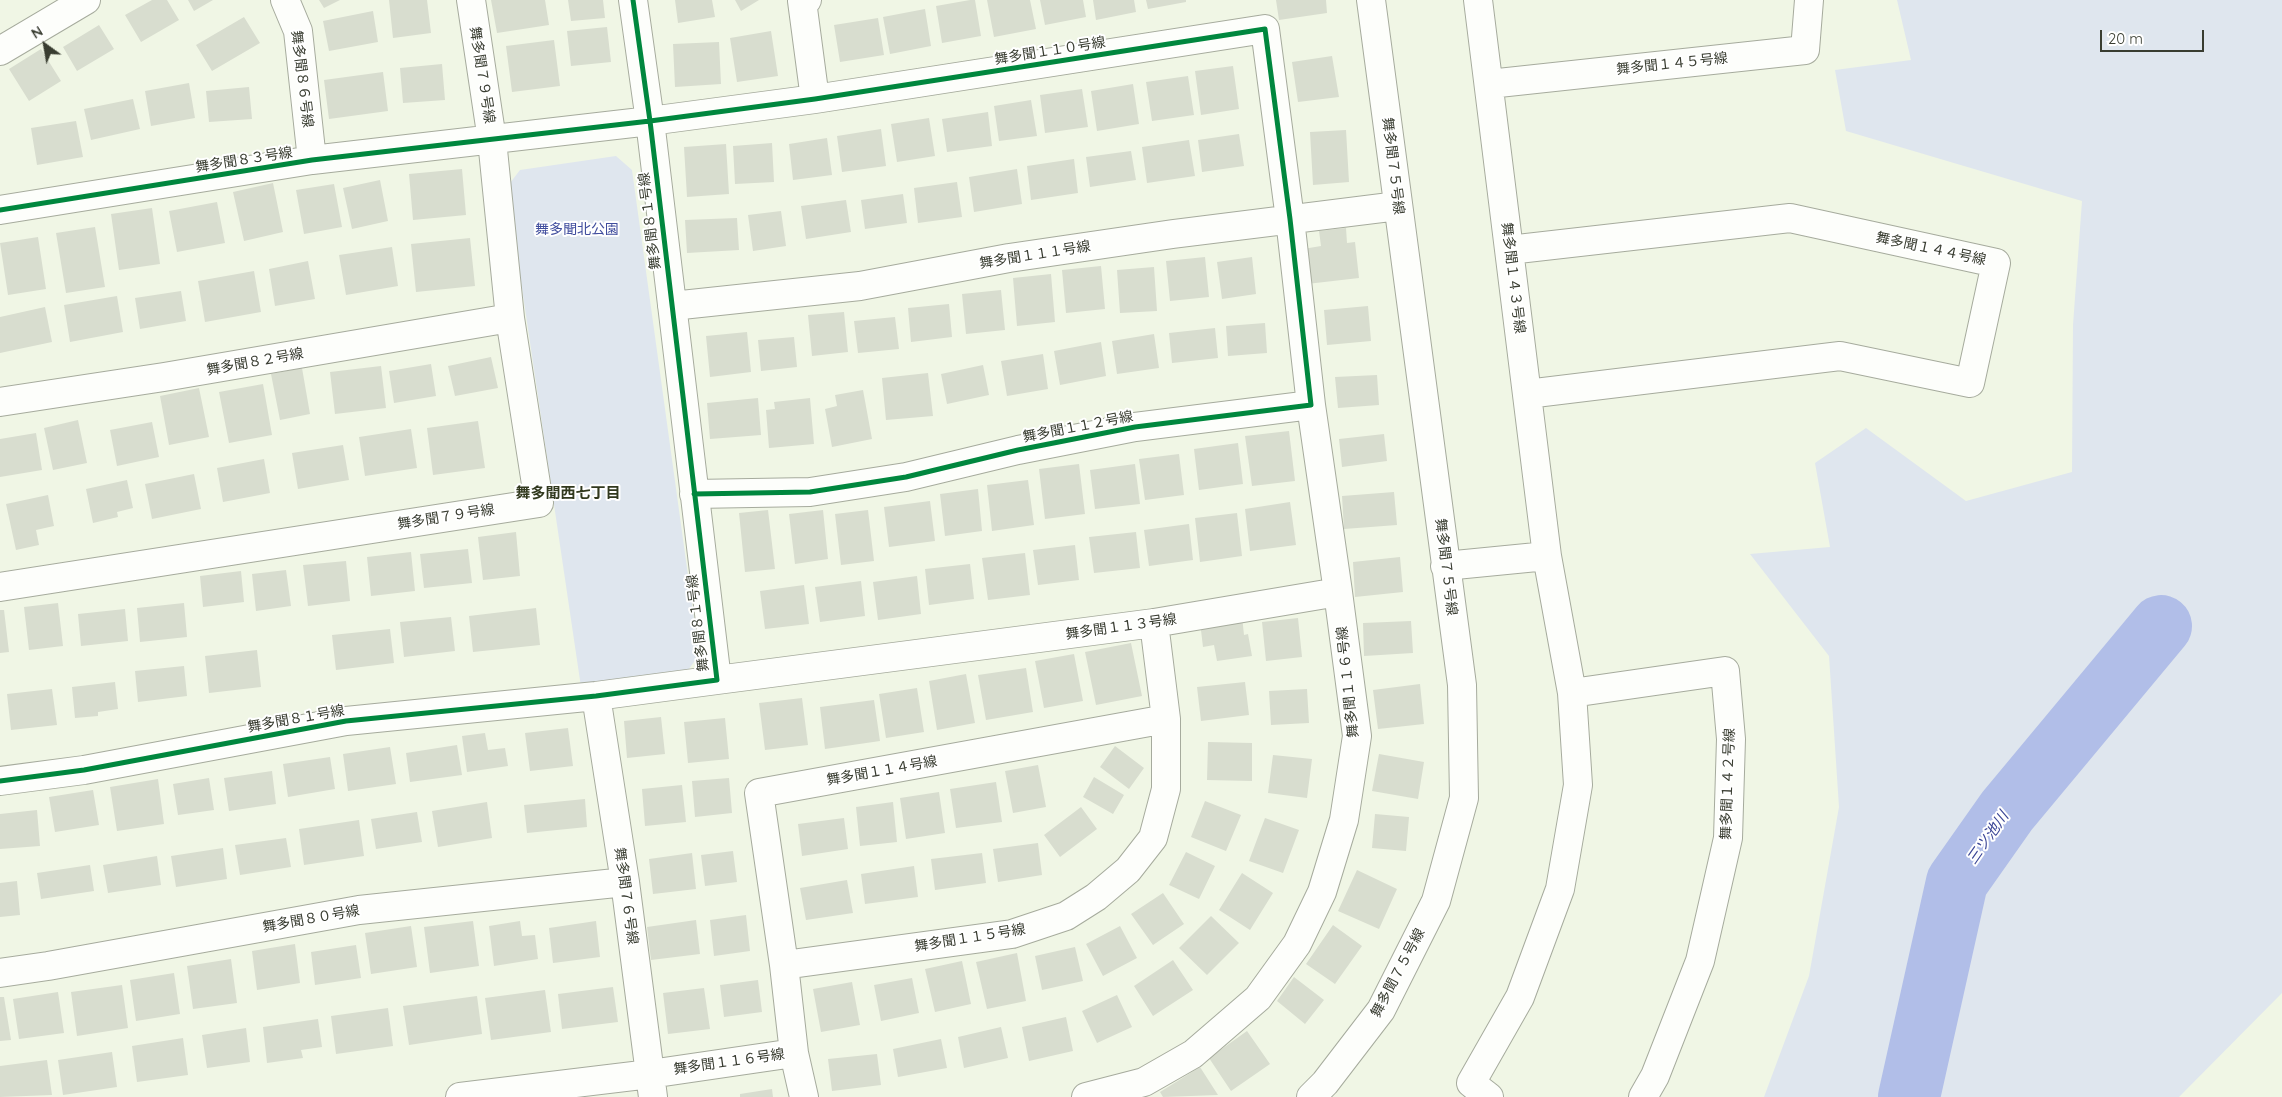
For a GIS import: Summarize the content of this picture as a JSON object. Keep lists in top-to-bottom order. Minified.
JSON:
{"streets":{"street":["舞多聞１１０号線","舞多聞１４５号線","舞多聞７９号線","舞多聞８６号線","舞多聞８３号線","舞多聞７５号線","舞多聞８１号線","舞多聞１４４号線","舞多聞１１１号線","舞多聞１４３号線","舞多聞８２号線","舞多聞１１２号線","舞多聞１１３号線","舞多聞１１６号線","舞多聞１１４号線","舞多聞１４２号線","舞多聞７６号線","舞多聞８０号線","舞多聞１１５号線"]},"crossings":[["舞多聞１１０号線","舞多聞８１号線"],["舞多聞１１０号線","舞多聞１１１号線"],["舞多聞１４５号線","舞多聞１４３号線"],["舞多聞７９号線","舞多聞８３号線"],["舞多聞７９号線","舞多聞８２号線"],["舞多聞８６号線","舞多聞８３号線"],["舞多聞７５号線","舞多聞１１１号線"],["舞多聞８１号線","舞多聞１１１号線"],["舞多聞８１号線","舞多聞１１２号線"],["舞多聞８１号線","舞多聞１１３号線"],["舞多聞８１号線","舞多聞７６号線"],["舞多聞１４４号線","舞多聞１４３号線"],["舞多聞１１３号線","舞多聞１１６号線"],["舞多聞１１６号線","舞多聞１１４号線"],["舞多聞１１６号線","舞多聞７６号線"],["舞多聞１１４号線","舞多聞１１５号線"],["舞多聞７６号線","舞多聞８０号線"]],"districts":["舞多聞西七丁目"],"water":["三ツ池川"],"parks":["舞多聞北公園"],"scale_bar":"20 m","north":"top left"}
